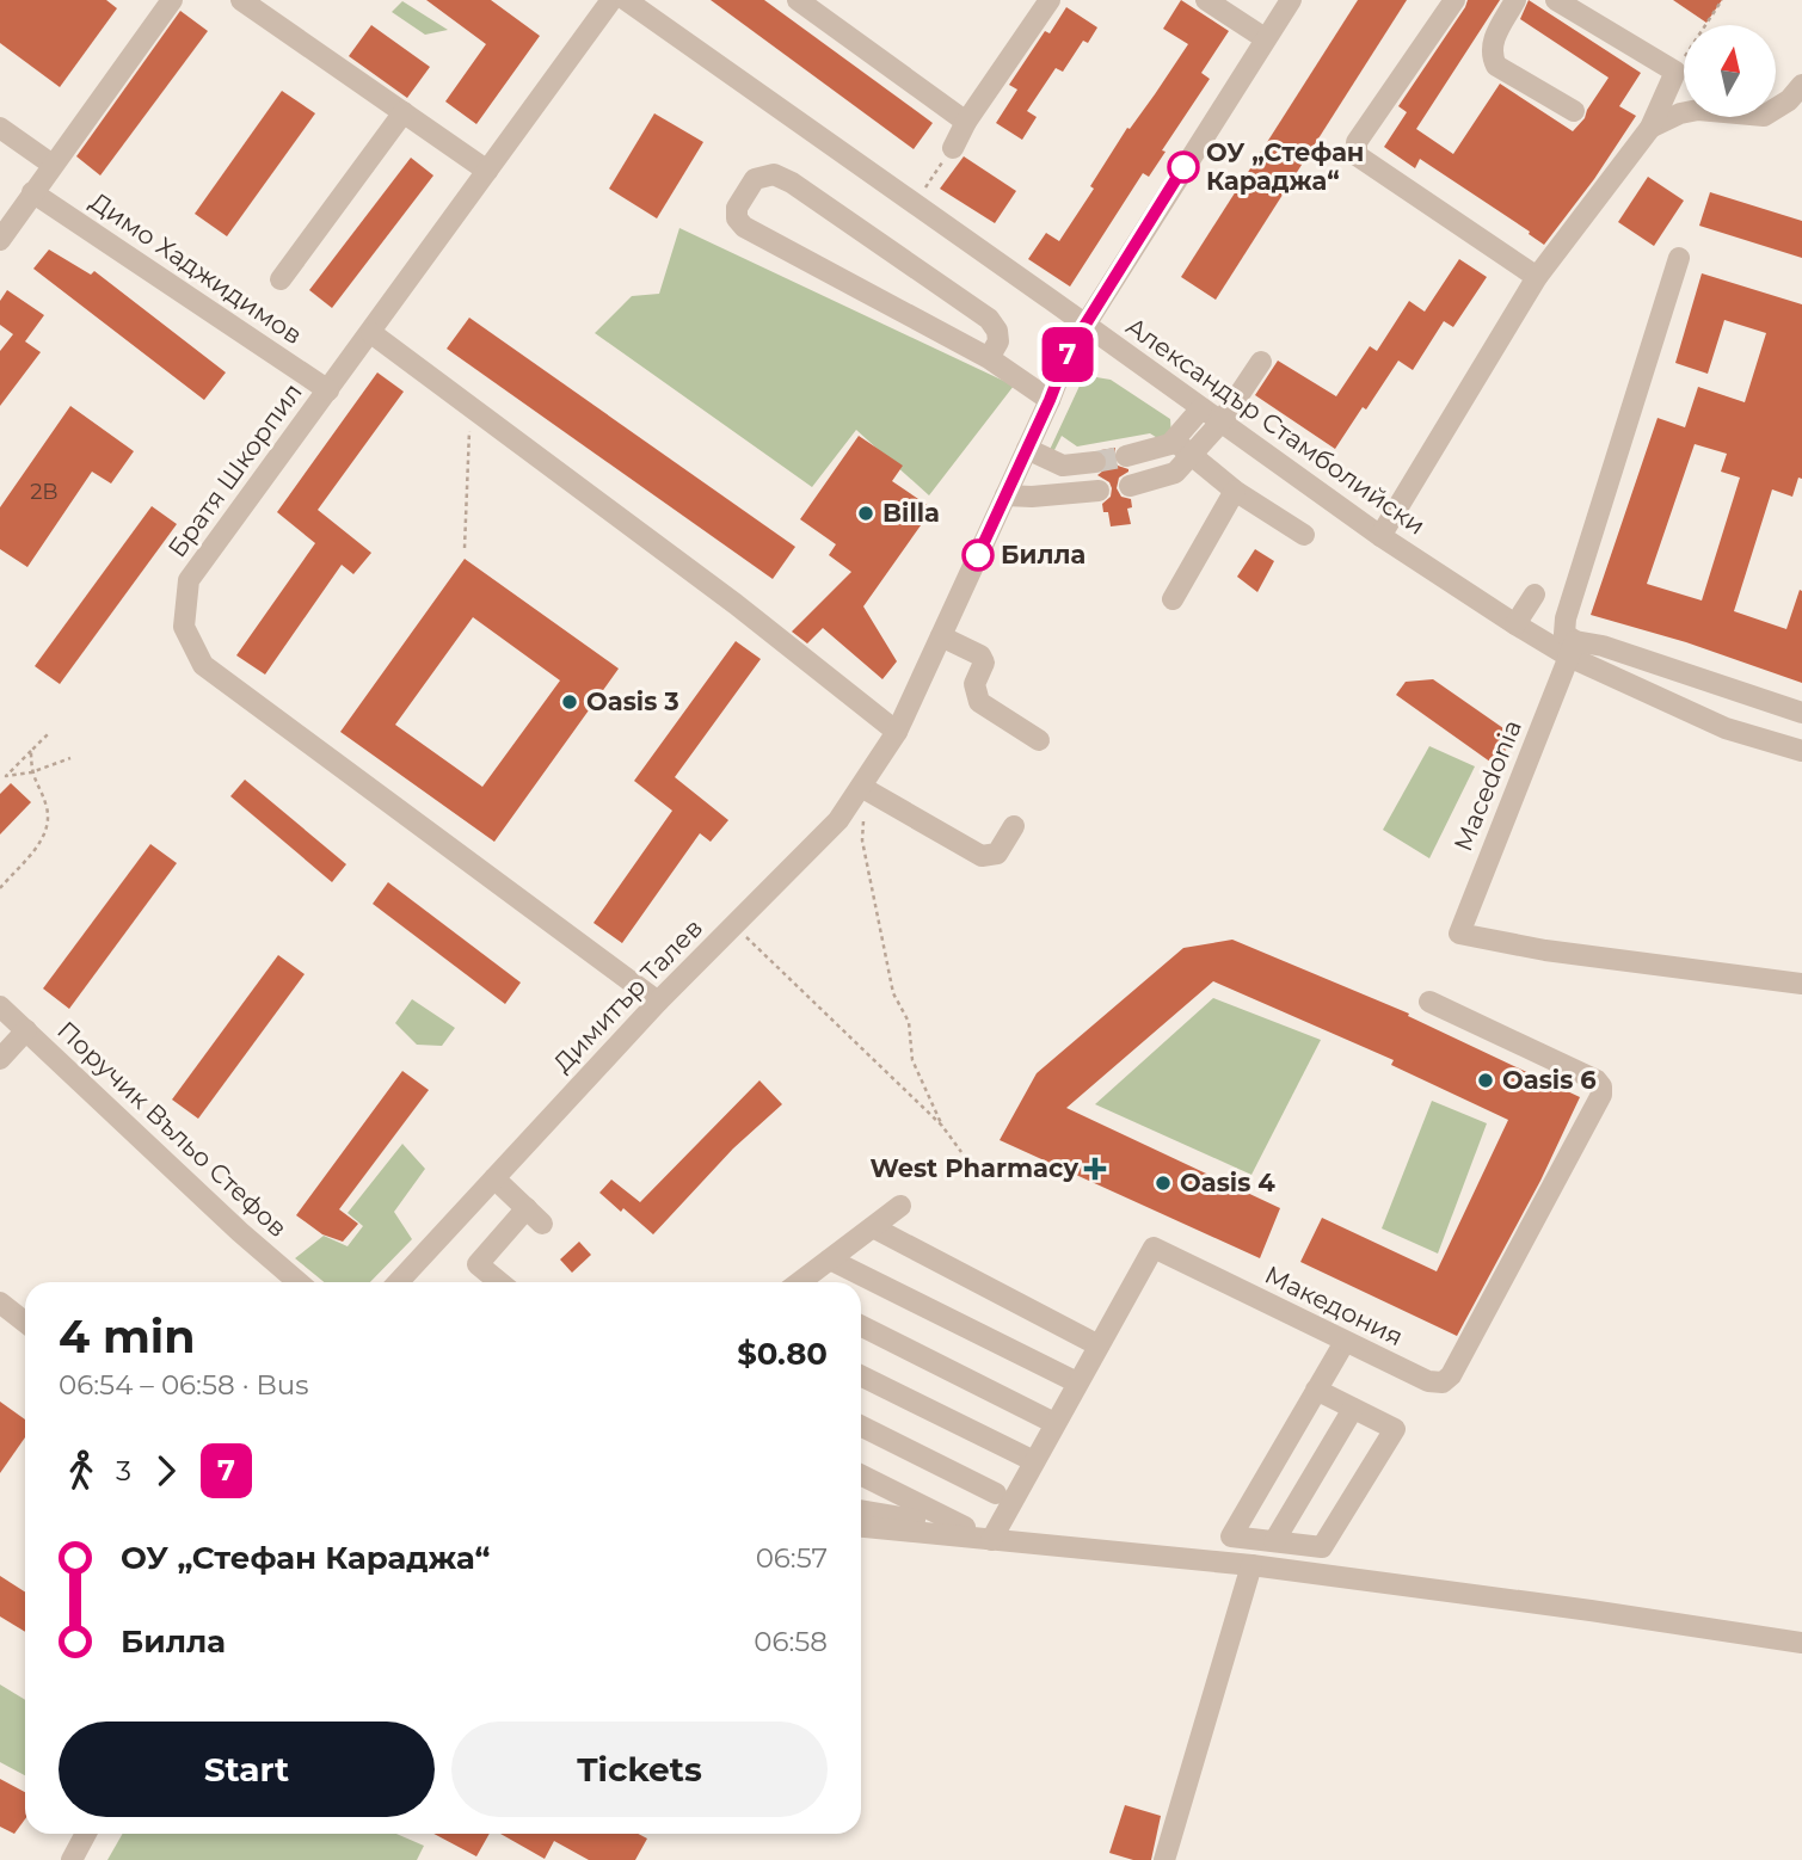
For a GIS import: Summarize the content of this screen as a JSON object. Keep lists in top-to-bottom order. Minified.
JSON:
{"streets":{"street":["Димо Хаджидимов","Александър Стамболийски","Братя Шкорпил","Macedonia","Димитър Талев","Поручик Въльо Стефов","Македония"]},"crossings":[["Димо Хаджидимов","Братя Шкорпил"],["Александър Стамболийски","Macedonia"],["Александър Стамболийски","Димитър Талев"],["Братя Шкорпил","Димитър Талев"]],"places":{"other":["ОУ „Стефан Караджа“","Billa","Билла","Oasis 3","Oasis 6","Oasis 4"],"health":["West Pharmacy"]},"lines":["bus line 7"],"house_numbers":["2В"],"north":"top","page":{"on_map":"7","heading":["4 min","06:54 – 06:58 · Bus","$0.80"],"legs":["3","7"],"list":[{"name":"ОУ „Стефан Караджа“","value":"06:57"},{"name":"Билла","value":"06:58"}],"buttons":["Start","Tickets"]}}
